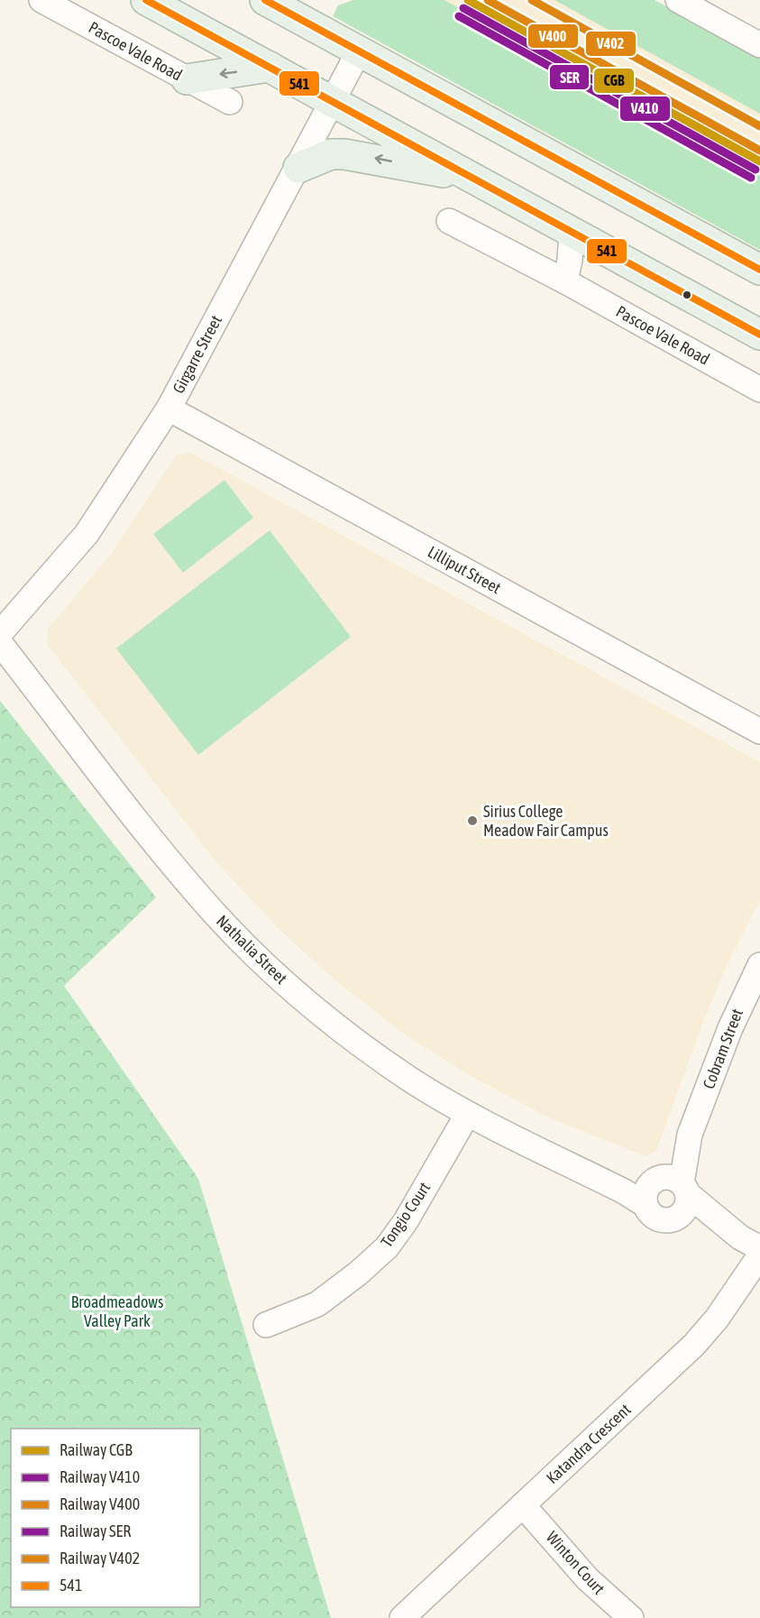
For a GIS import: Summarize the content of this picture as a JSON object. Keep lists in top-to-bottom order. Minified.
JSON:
{"streets":{"street":["Pascoe Vale Road","Girgarre Street","Lilliput Street","Nathalia Street","Cobram Street","Tongio Court","Katandra Crescent","Winton Court"]},"crossings":[["Girgarre Street","Lilliput Street"],["Nathalia Street","Cobram Street"],["Nathalia Street","Tongio Court"],["Katandra Crescent","Winton Court"]],"parks":["Broadmeadows Valley Park"],"places":["Sirius College Meadow Fair Campus"],"lines":["rail line CGB","rail line V400","rail line V402","transit line 541","rail line V410","rail line SER"],"legend":["Railway CGB","Railway V410","Railway V400","Railway SER","Railway V402","541"]}
